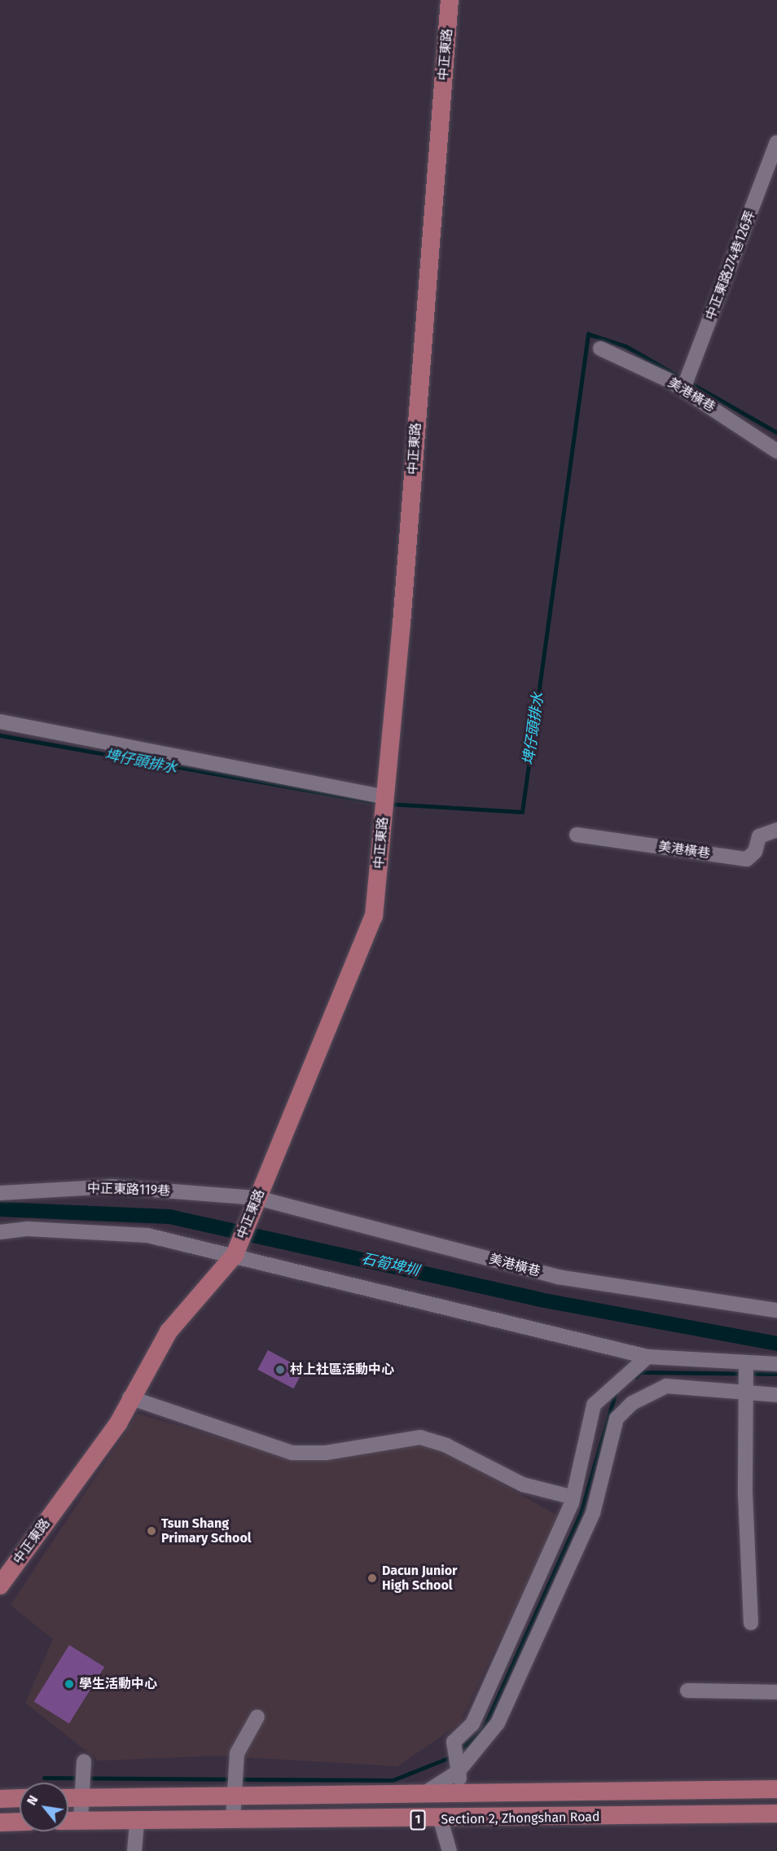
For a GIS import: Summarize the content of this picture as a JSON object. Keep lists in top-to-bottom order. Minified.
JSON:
{"streets":{"main road":["中正東路","Section 2, Zhongshan Road","1"],"street":["中正東路274巷126弄","美港橫巷","中正東路119巷"]},"crossings":[["中正東路","美港橫巷"],["中正東路","中正東路119巷"],["中正東路274巷126弄","美港橫巷"],["美港橫巷","中正東路119巷"]],"water":["埤仔頭排水","石筍埤圳"],"places":["村上社區活動中心","Tsun Shang Primary School","Dacun Junior High School","學生活動中心"],"north":"top left"}
